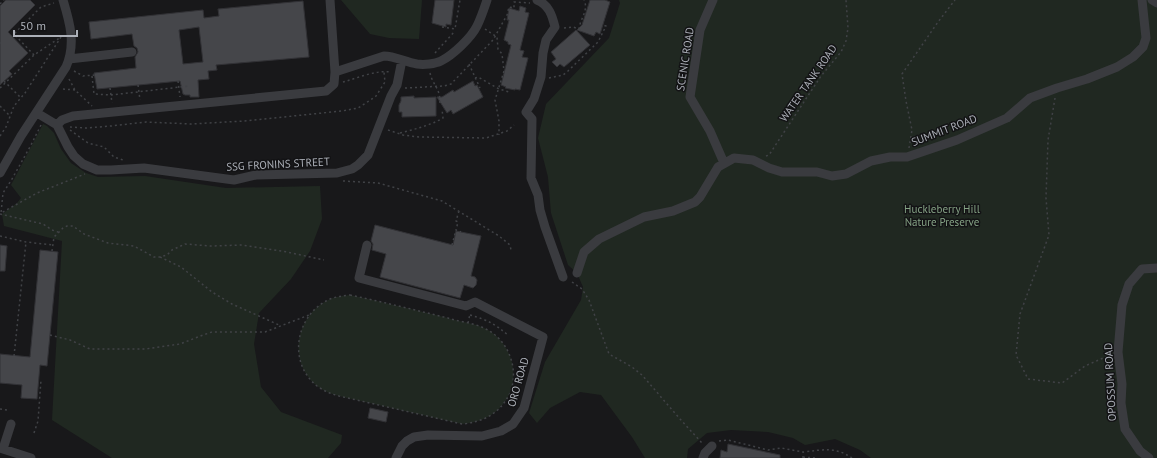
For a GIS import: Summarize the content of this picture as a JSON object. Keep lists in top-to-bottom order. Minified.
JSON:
{"streets":{"street":["SCENIC ROAD","SUMMIT ROAD","SSG FRONINS STREET","ORO ROAD","OPOSSUM ROAD"],"path":["WATER TANK ROAD"]},"crossings":[["SCENIC ROAD","SUMMIT ROAD"],["WATER TANK ROAD","SUMMIT ROAD"]],"parks":["Huckleberry Hill Nature Preserve"],"scale_bar":"50 m"}
